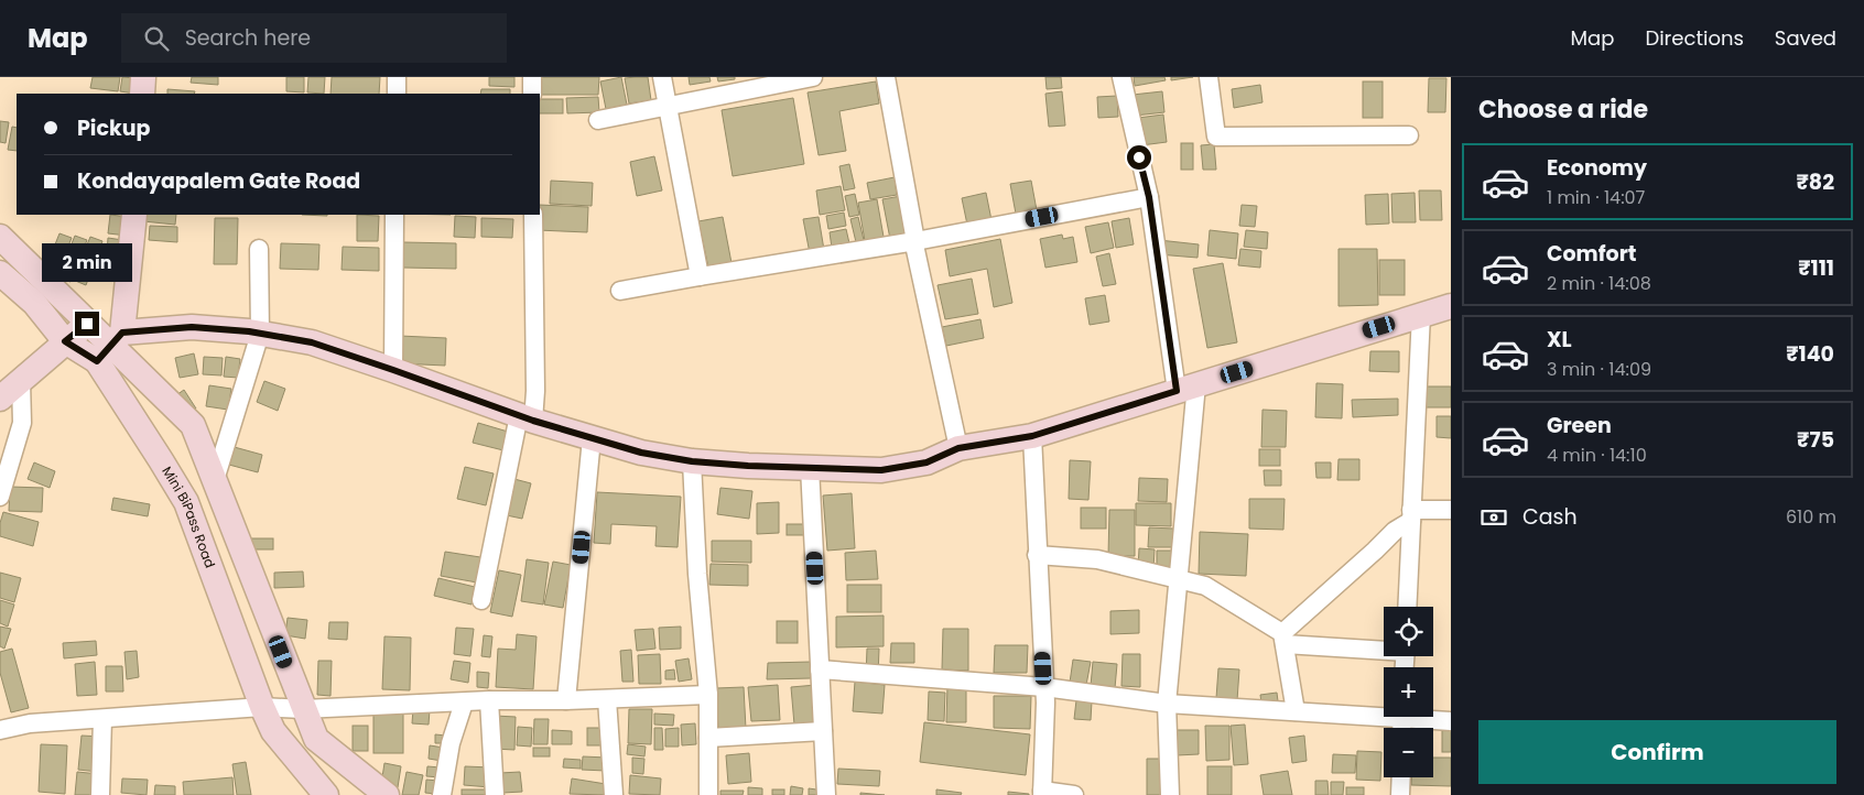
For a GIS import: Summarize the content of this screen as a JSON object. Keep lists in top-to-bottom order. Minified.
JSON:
{"streets":{"street":["Mini BiPass Road"]},"page":{"header":"Map","search":"Search here","nav":["Map","Directions","Saved"],"heading":"Choose a ride","banner":["Pickup","Kondayapalem Gate Road"],"list":[{"name":"Economy","note":"1 min · 14:07","value":"₹82"},{"name":"Comfort","note":"2 min · 14:08","value":"₹111"},{"name":"XL","note":"3 min · 14:09","value":"₹140"},{"name":"Green","note":"4 min · 14:10","value":"₹75"}],"bubble":"2 min","pay":["Cash","610 m"],"map_buttons":["+","−"],"buttons":"Confirm"}}
